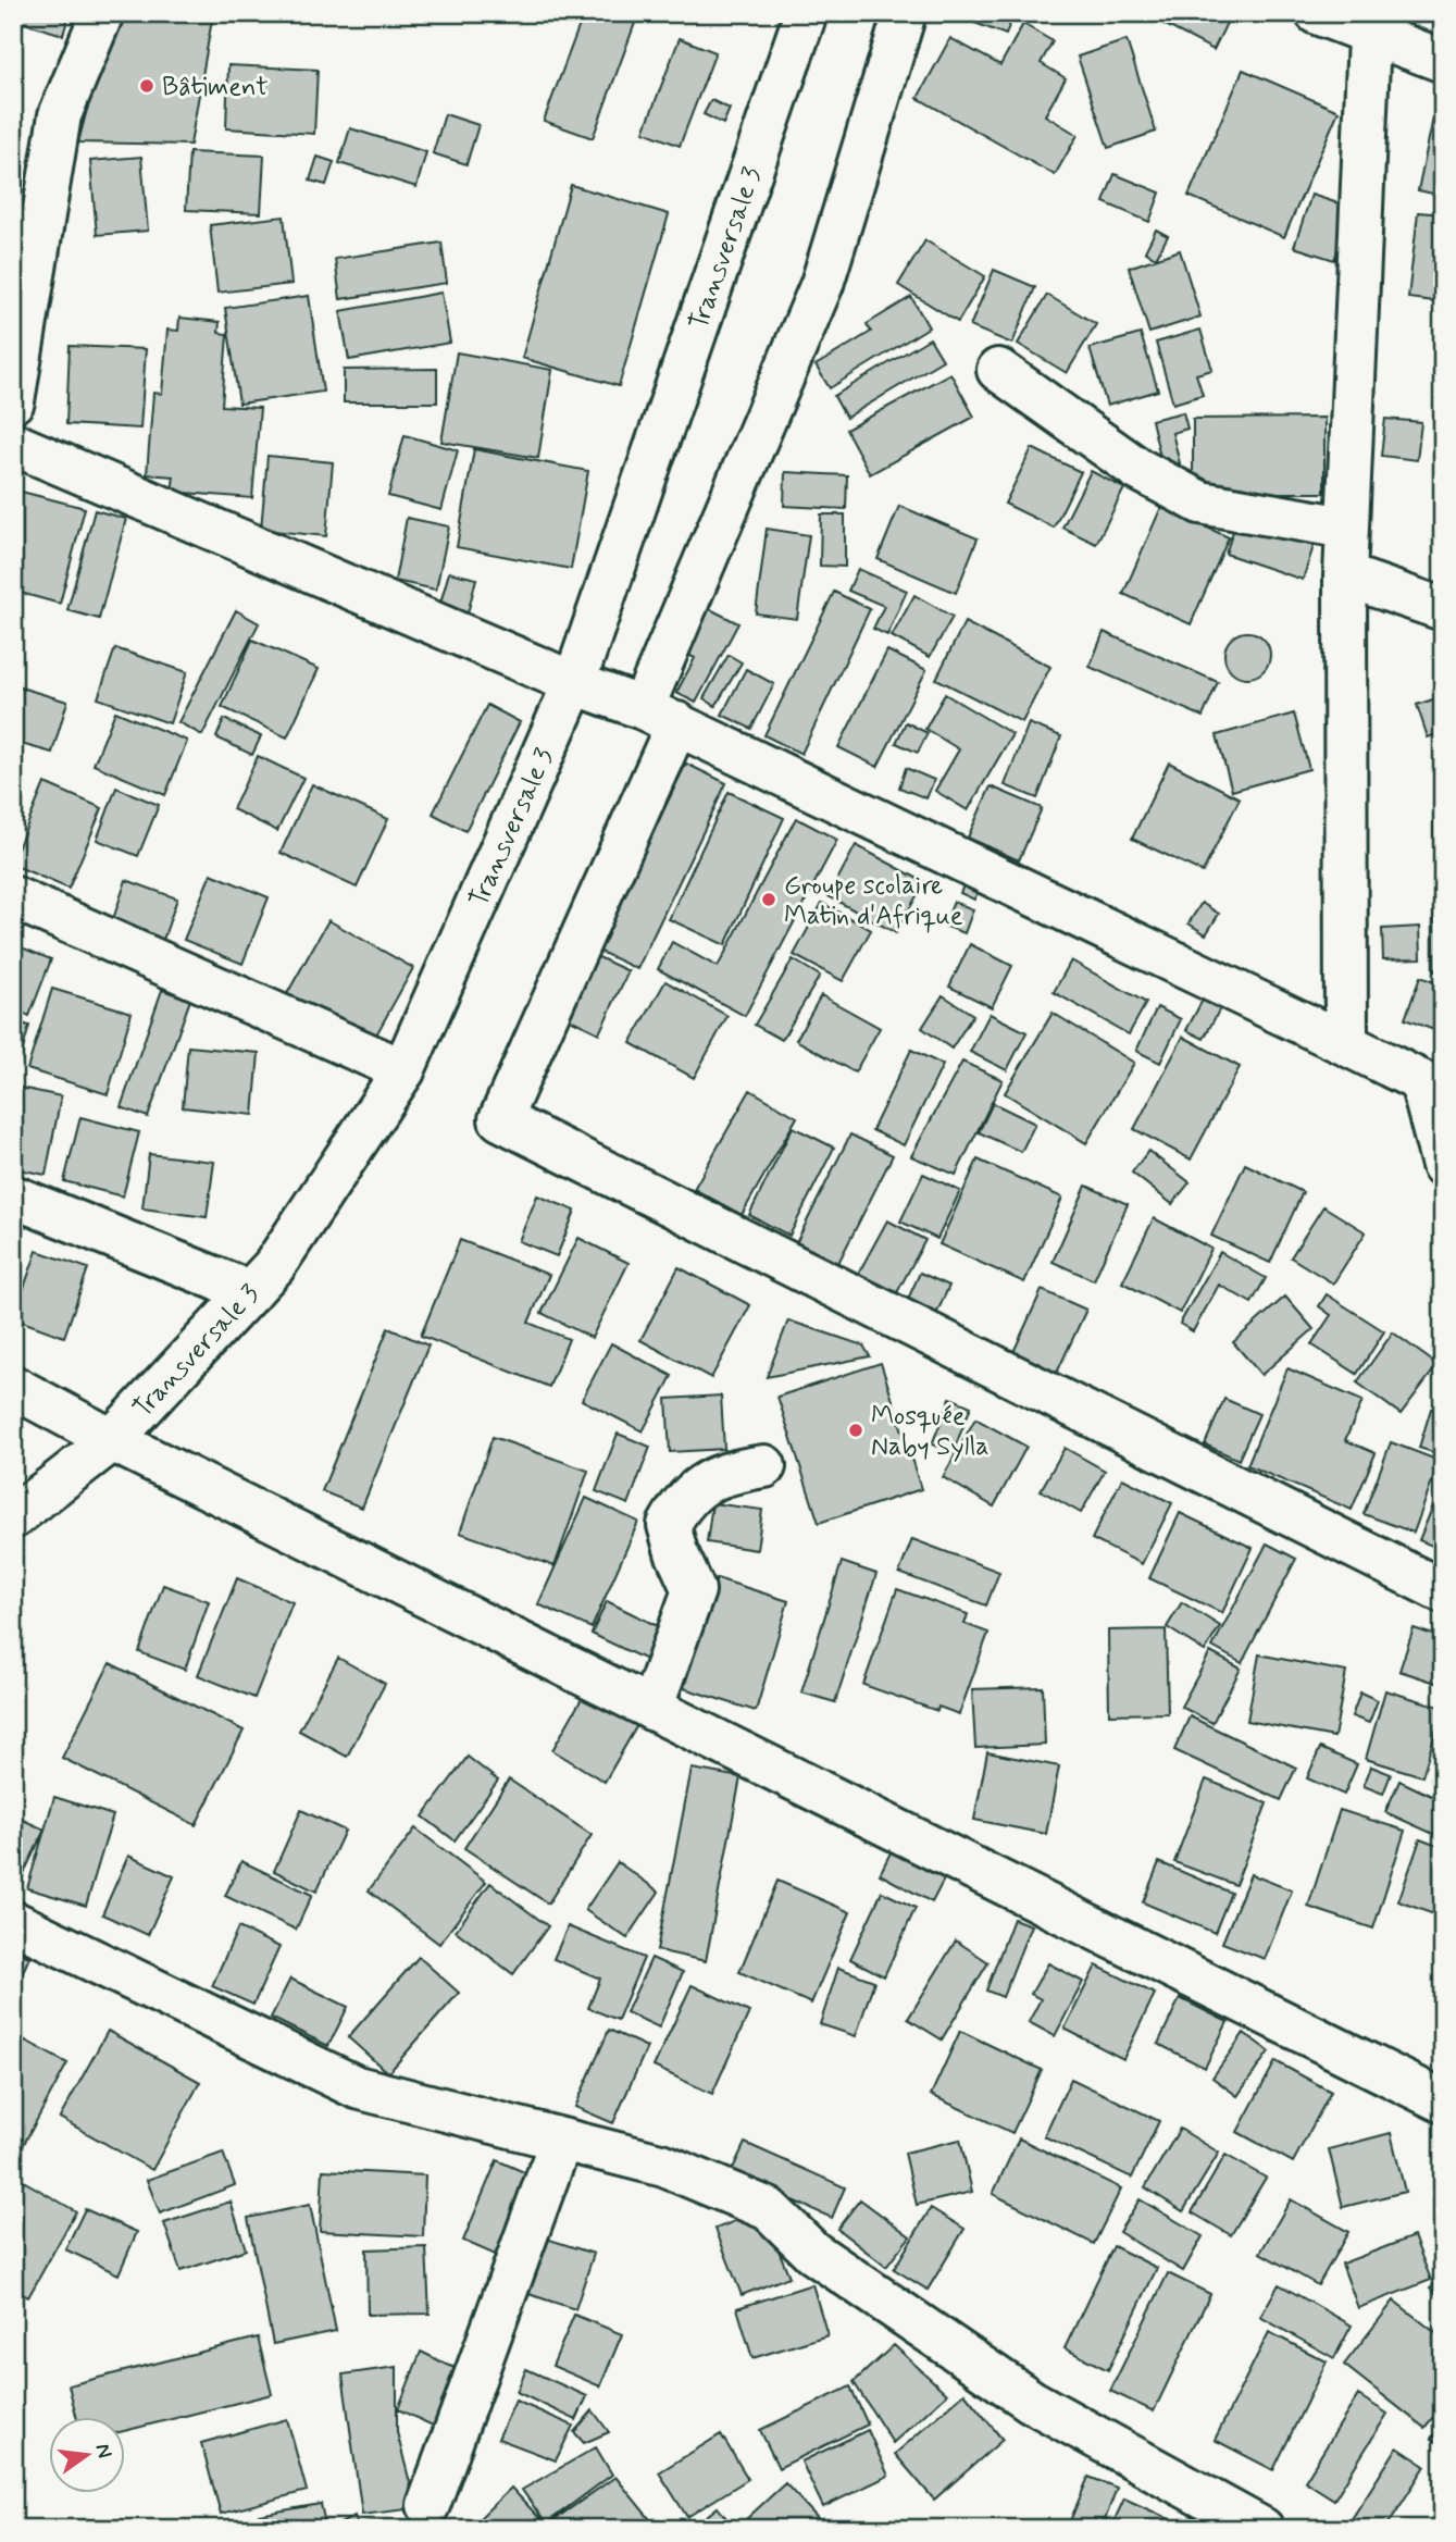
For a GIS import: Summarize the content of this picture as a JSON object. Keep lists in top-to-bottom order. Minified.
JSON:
{"streets":{"street":["Transversale 3"]},"places":["Bâtiment","Groupe scolaire Matin d'Afrique","Mosquée Naby Sylla"],"north":"right"}
